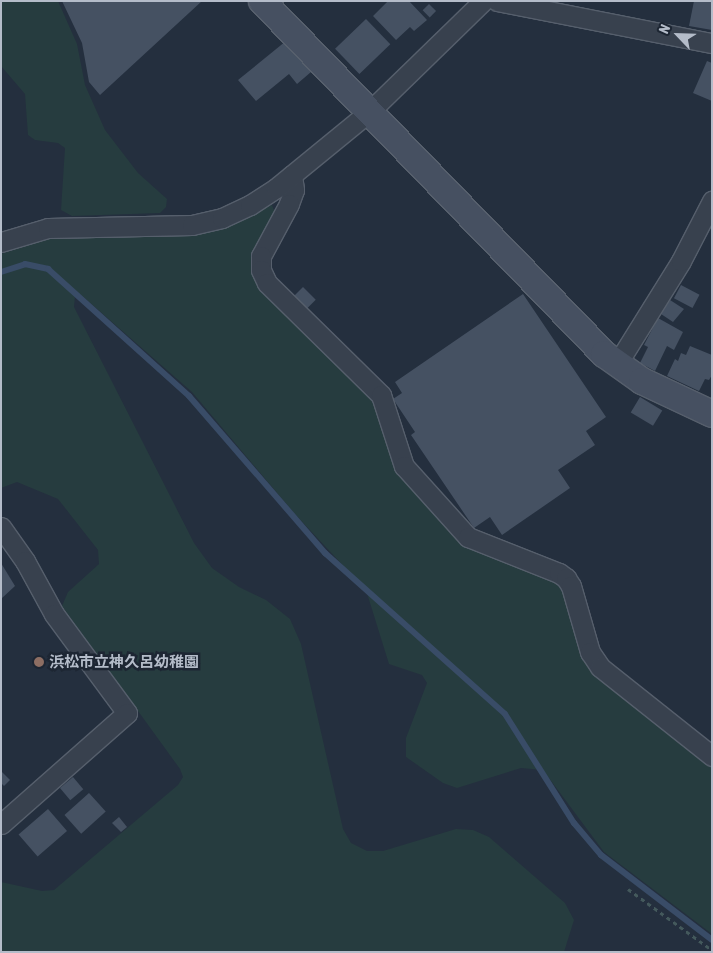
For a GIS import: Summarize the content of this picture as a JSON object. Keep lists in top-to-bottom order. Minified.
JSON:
{"places":["浜松市立神久呂幼稚園"],"north":"top left"}
